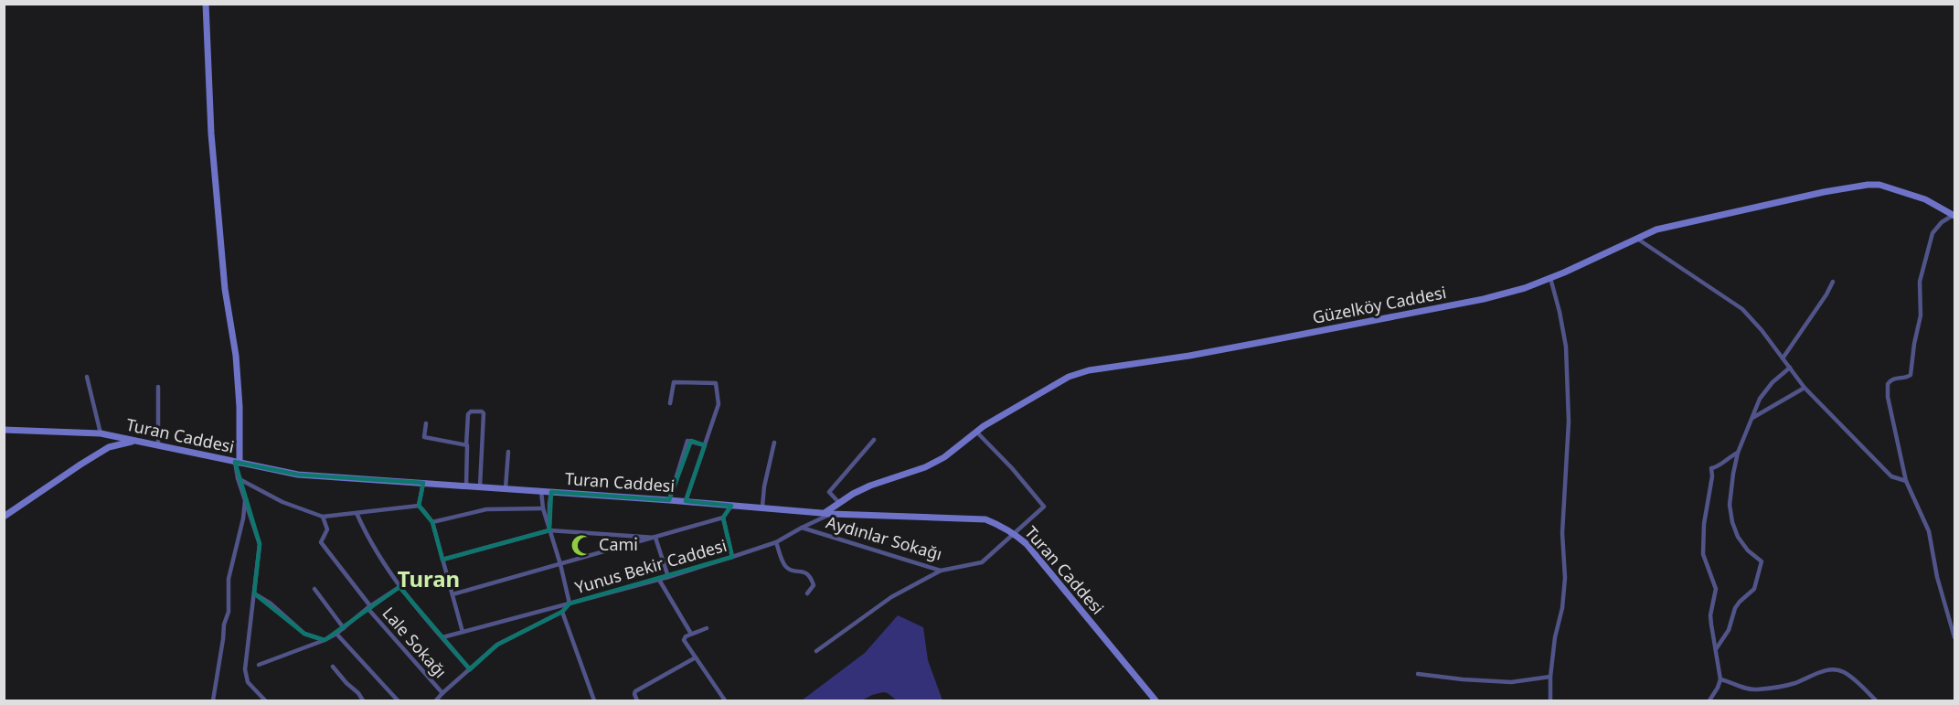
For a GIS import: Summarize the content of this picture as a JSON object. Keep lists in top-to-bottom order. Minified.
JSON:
{"streets":{"street":["Güzelköy Caddesi","Turan Caddesi","Aydınlar Sokağı","Yunus Bekir Caddesi","Lale Sokağı"]},"crossings":[["Güzelköy Caddesi","Turan Caddesi"],["Güzelköy Caddesi","Aydınlar Sokağı"],["Güzelköy Caddesi","Yunus Bekir Caddesi"],["Turan Caddesi","Aydınlar Sokağı"],["Turan Caddesi","Yunus Bekir Caddesi"],["Aydınlar Sokağı","Yunus Bekir Caddesi"],["Yunus Bekir Caddesi","Lale Sokağı"]],"districts":["Turan"],"places":{"mosque":["Cami"]}}
